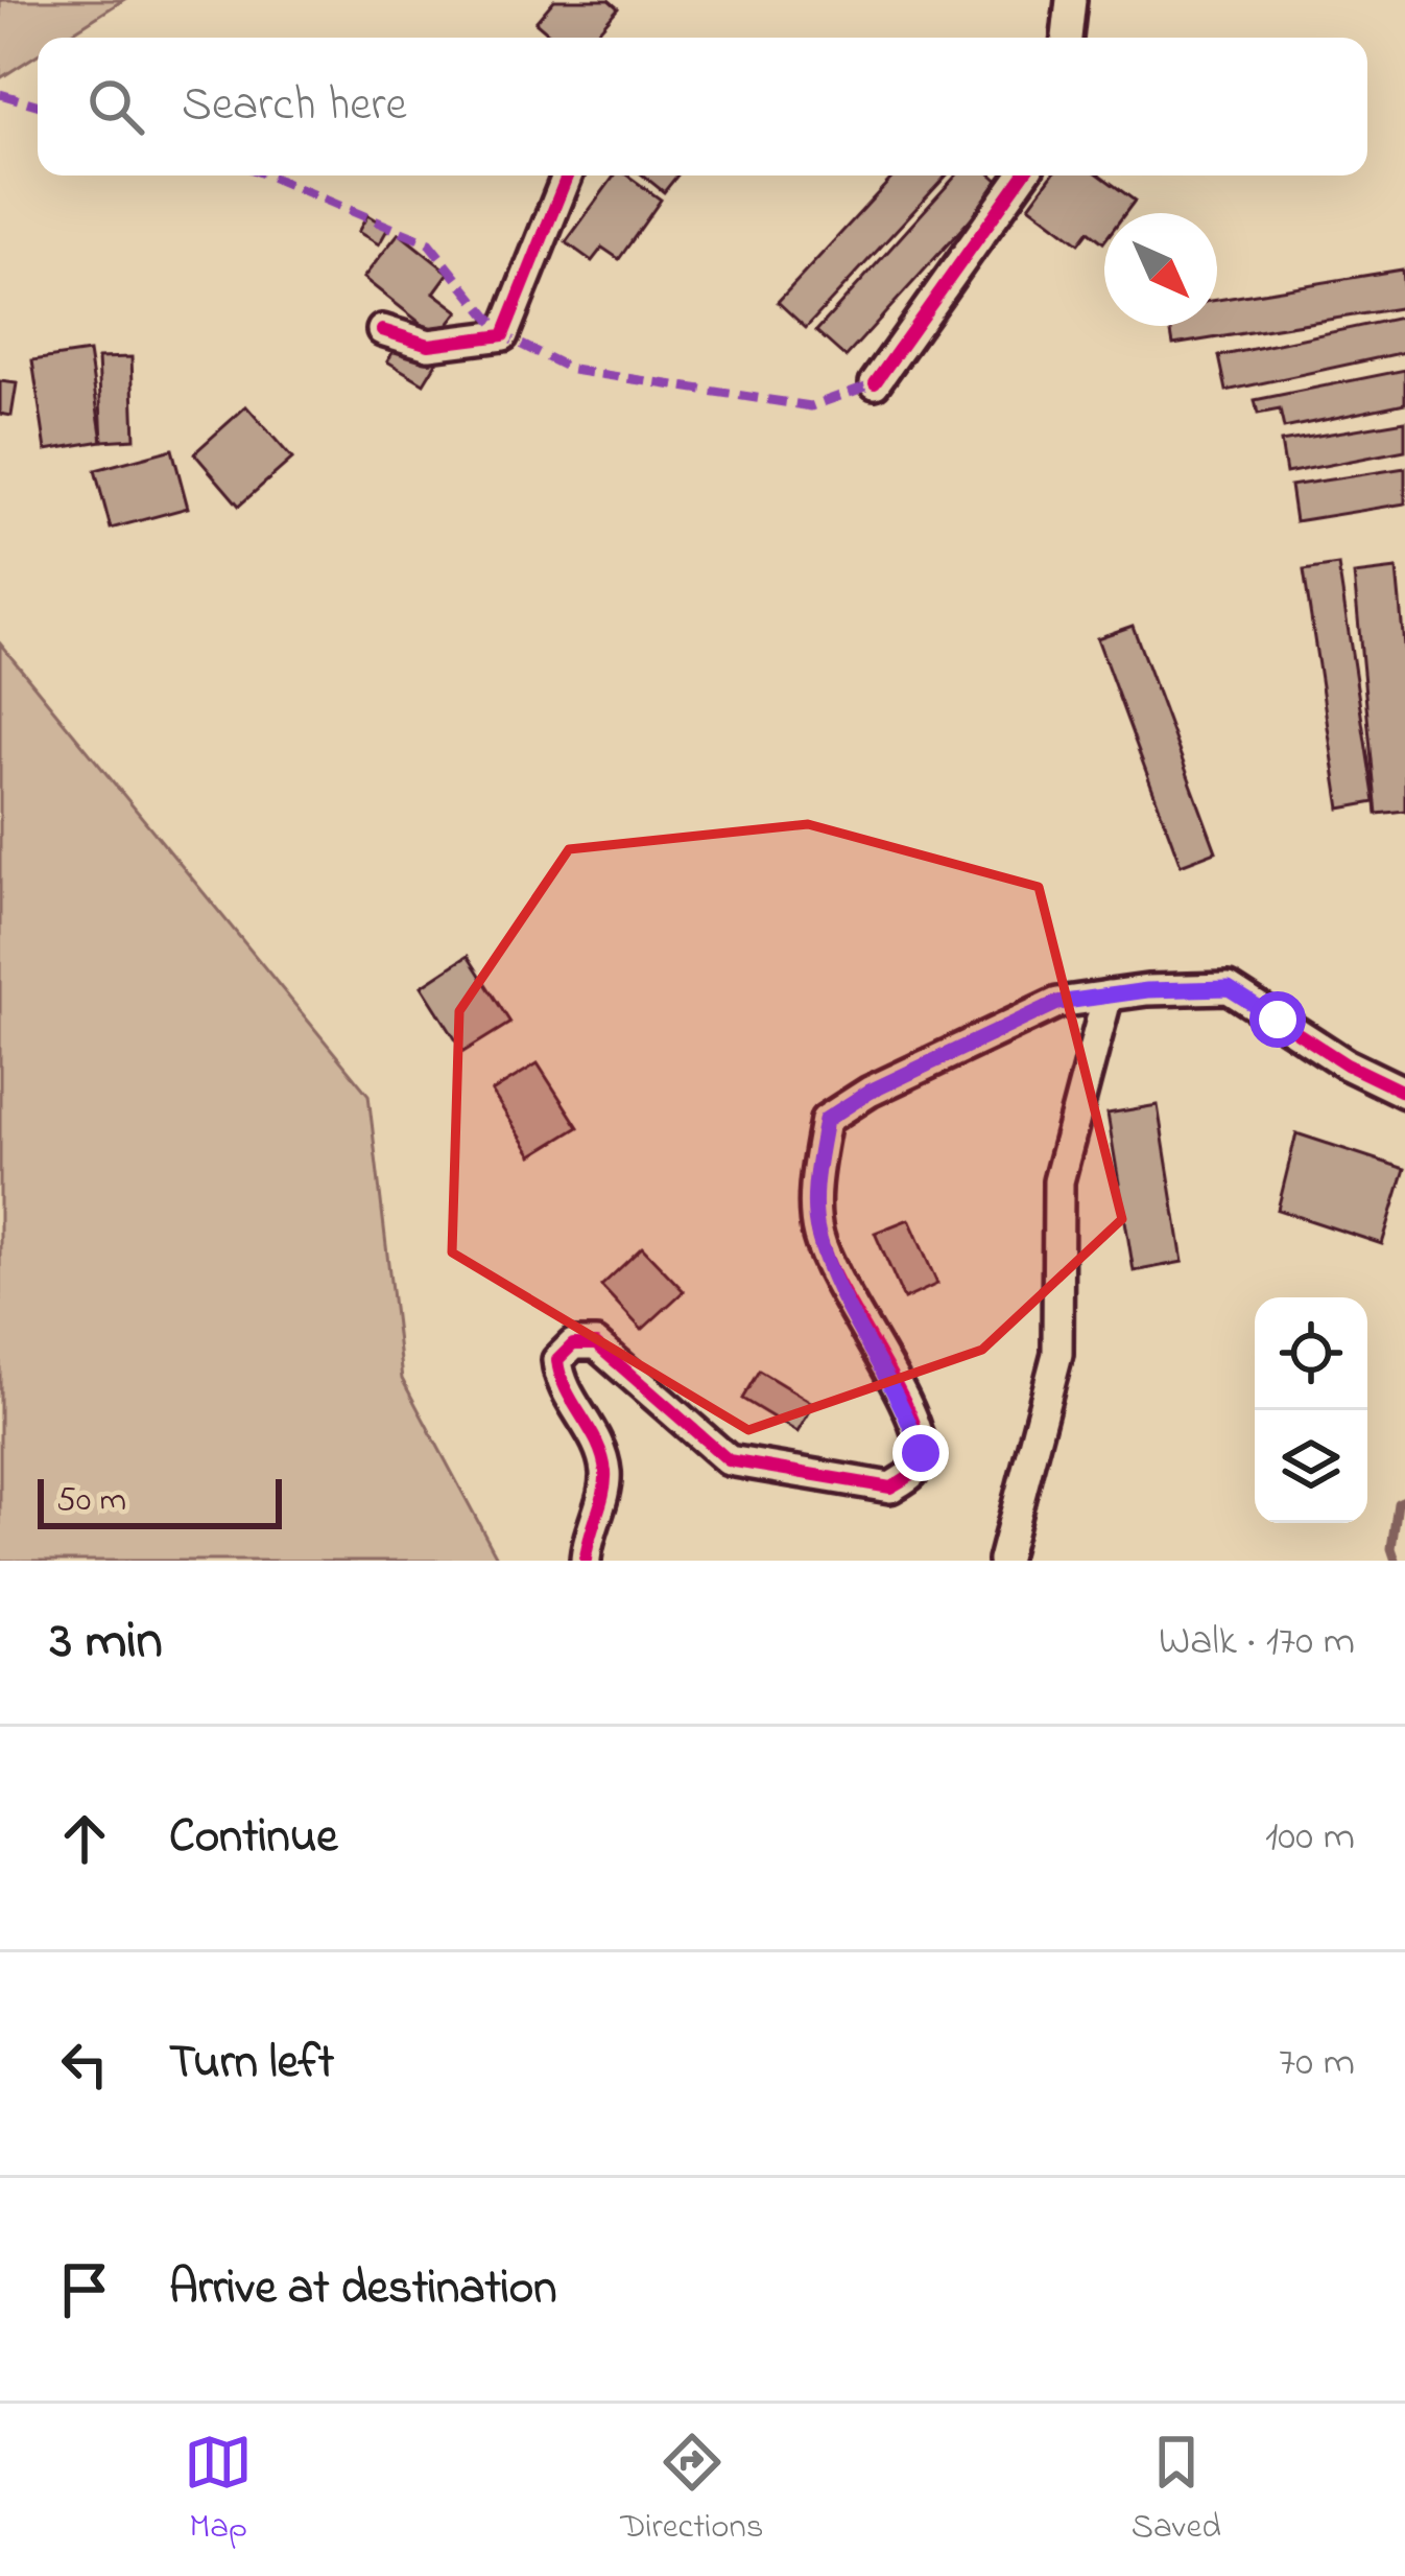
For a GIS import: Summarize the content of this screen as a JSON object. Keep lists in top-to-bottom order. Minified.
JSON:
{"scale_bar":"50 m","north":"bottom right","page":{"search":"Search here","scale":"50 m","heading":["3 min","Walk · 170 m"],"list":[["Continue","100 m"],["Turn left","70 m"],"Arrive at destination"],"nav":["Map","Directions","Saved"]}}
